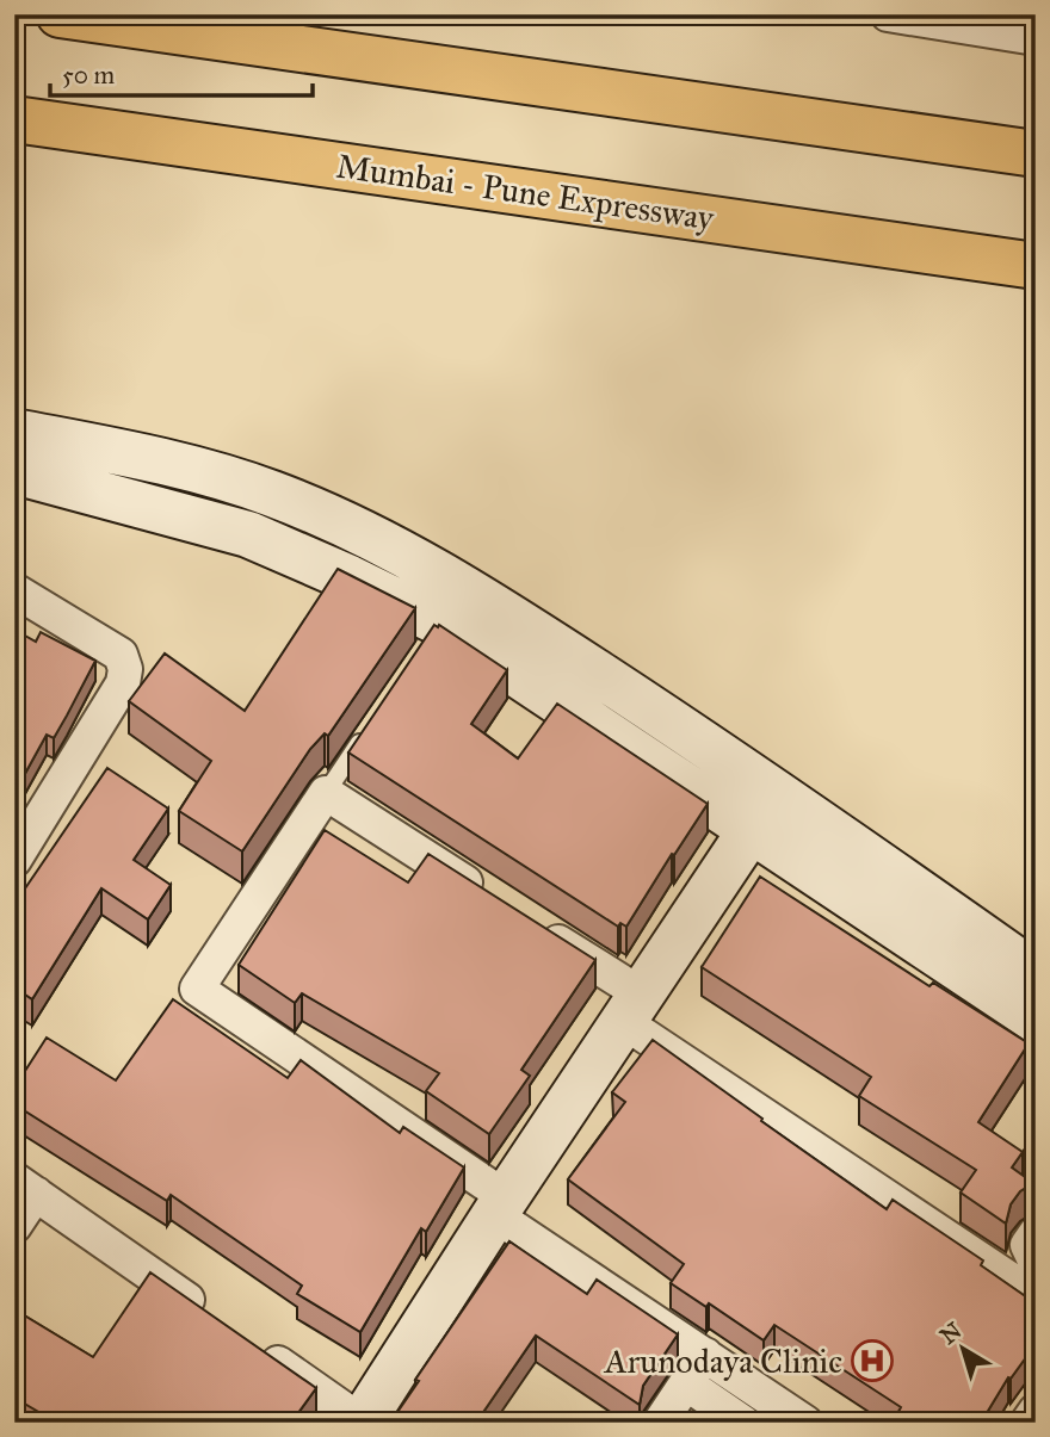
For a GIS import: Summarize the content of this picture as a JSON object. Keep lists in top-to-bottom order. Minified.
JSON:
{"streets":{"highway":["Mumbai - Pune Expressway"]},"places":{"hospital":["Arunodaya Clinic"]},"scale_bar":"50 m","north":"top left"}
